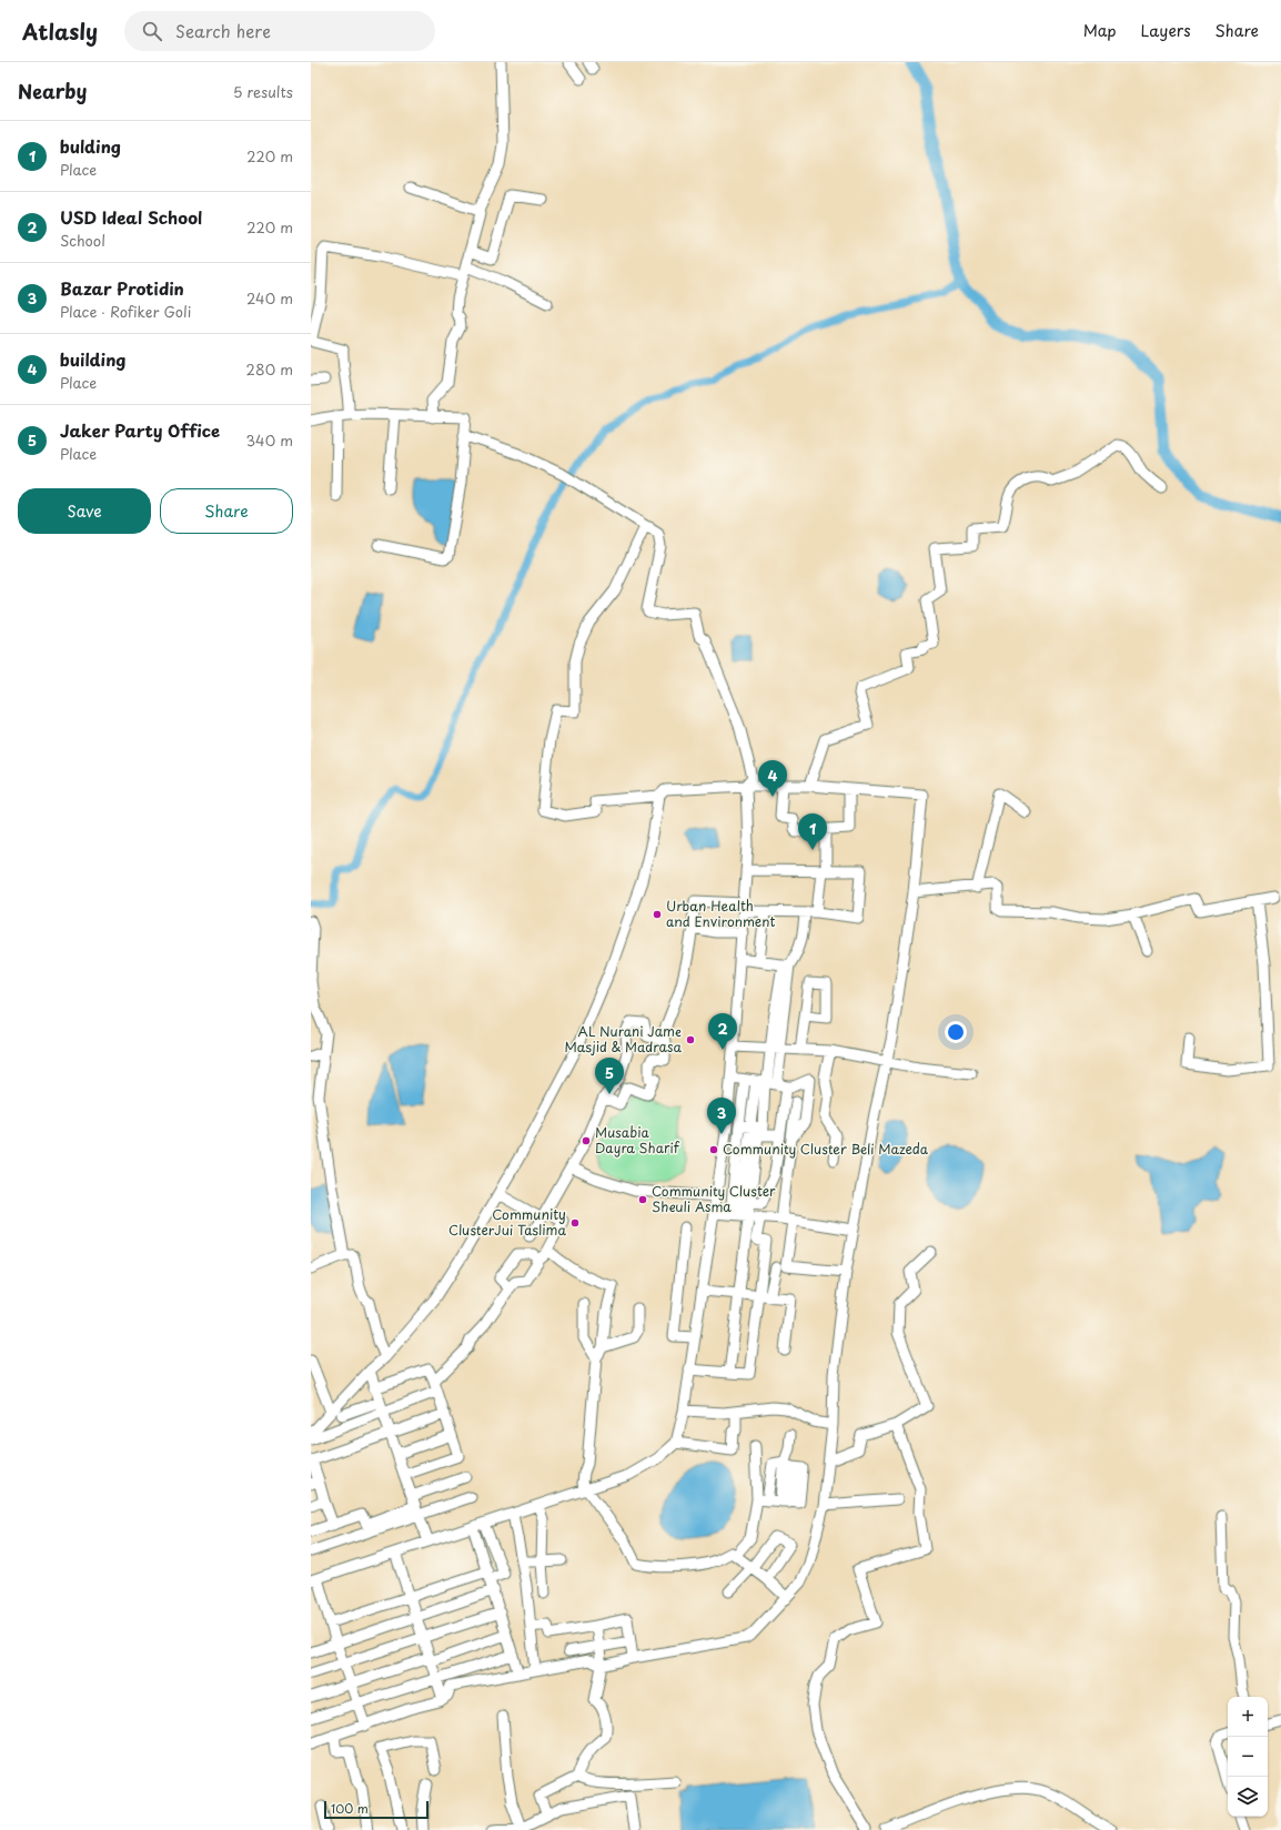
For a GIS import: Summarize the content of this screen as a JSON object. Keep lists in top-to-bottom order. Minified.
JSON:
{"places":["Urban Health and Environment","AL Nurani Jame Masjid & Madrasa","Musabia Dayra Sharif","Community Cluster Beli Mazeda","Community Cluster Sheuli Asma","Community ClusterJui Taslima"],"scale_bar":"100 m","page":{"header":"Atlasly","search":"Search here","nav":["Map","Layers","Share"],"heading":["Nearby","5 results"],"list":[{"mark":"1","name":"bulding","note":"Place","value":"220 m"},{"mark":"2","name":"USD Ideal School","note":"School","value":"220 m"},{"mark":"3","name":"Bazar Protidin","note":"Place · Rofiker Goli","value":"240 m"},{"mark":"4","name":"building","note":"Place","value":"280 m"},{"mark":"5","name":"Jaker Party Office","note":"Place","value":"340 m"}],"buttons":["Save","Share"],"pins":["4","1","2","5","3"],"map_buttons":["+","−"],"scale":"100 m"}}
